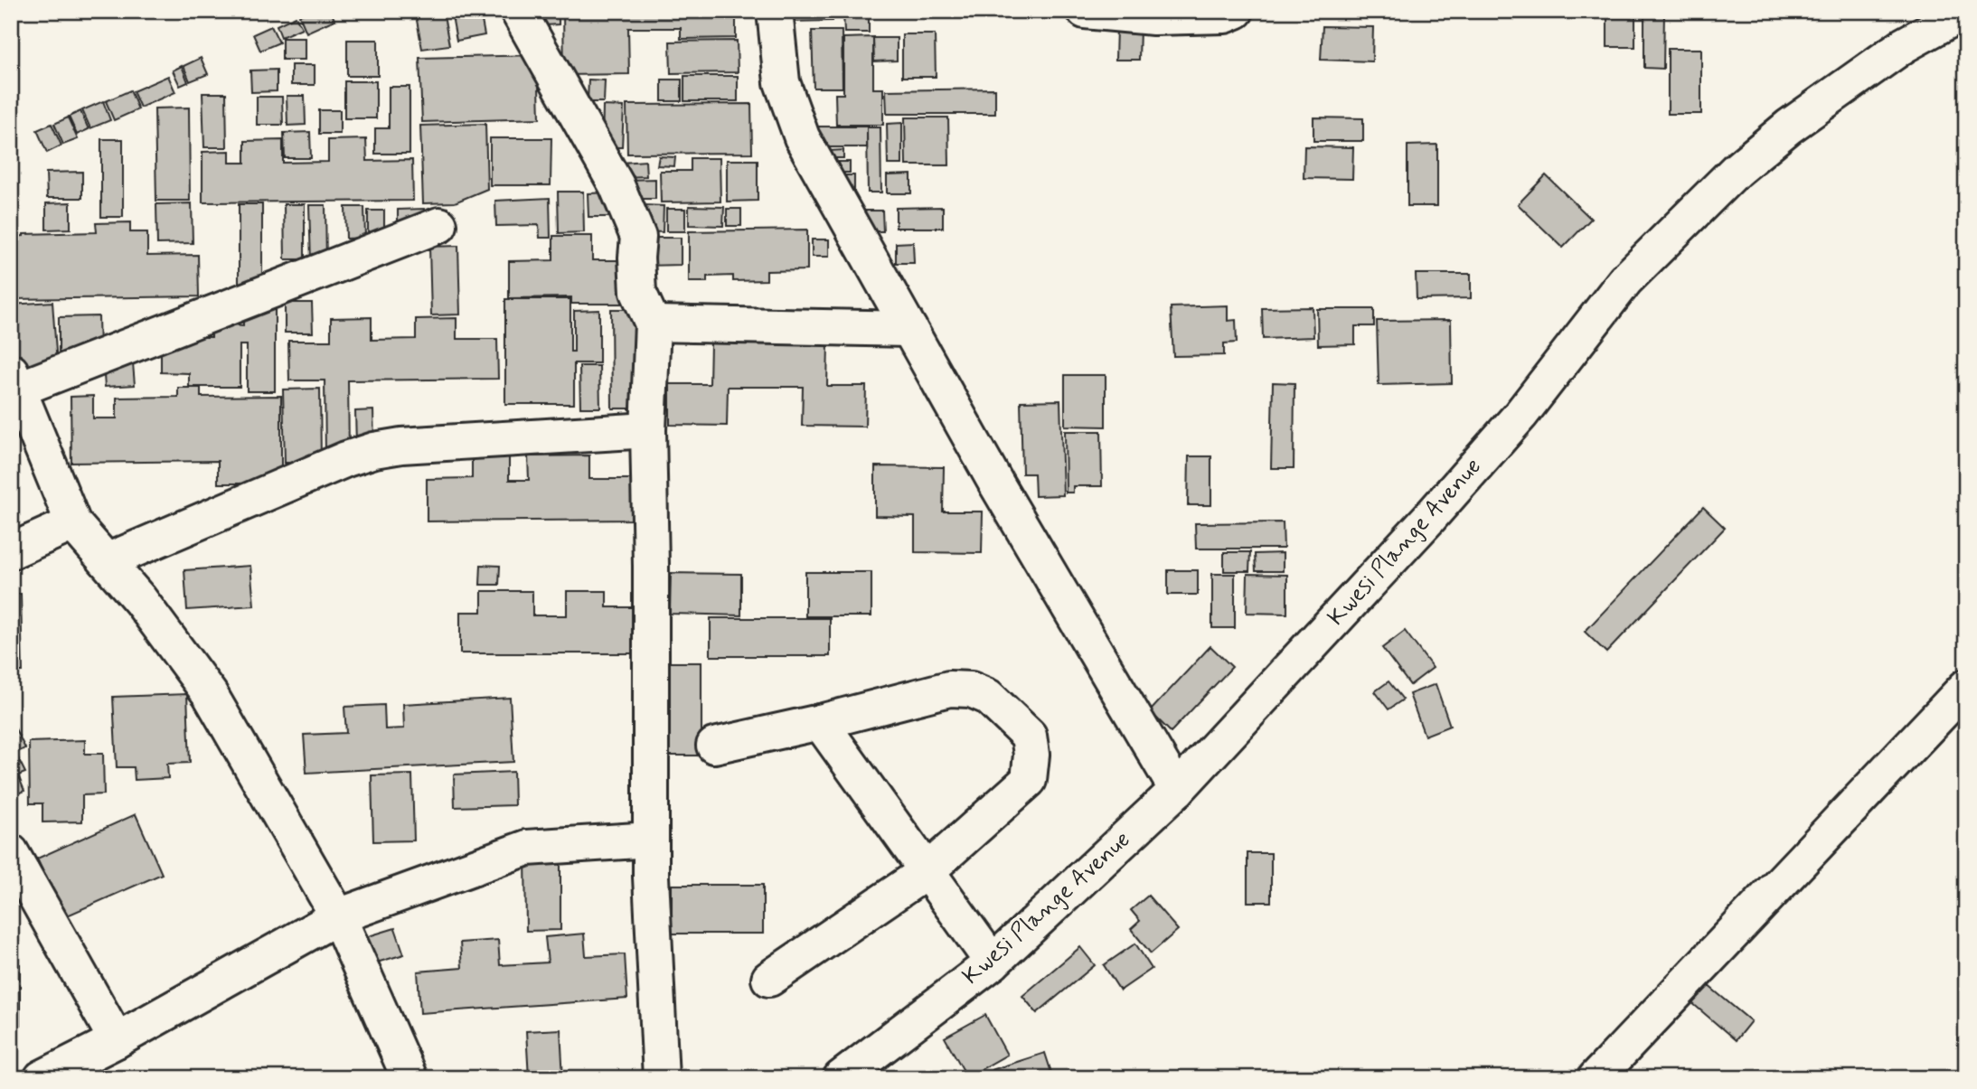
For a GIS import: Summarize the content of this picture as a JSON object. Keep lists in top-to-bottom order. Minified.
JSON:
{"streets":{"street":["Kwesi Plange Avenue"]}}
